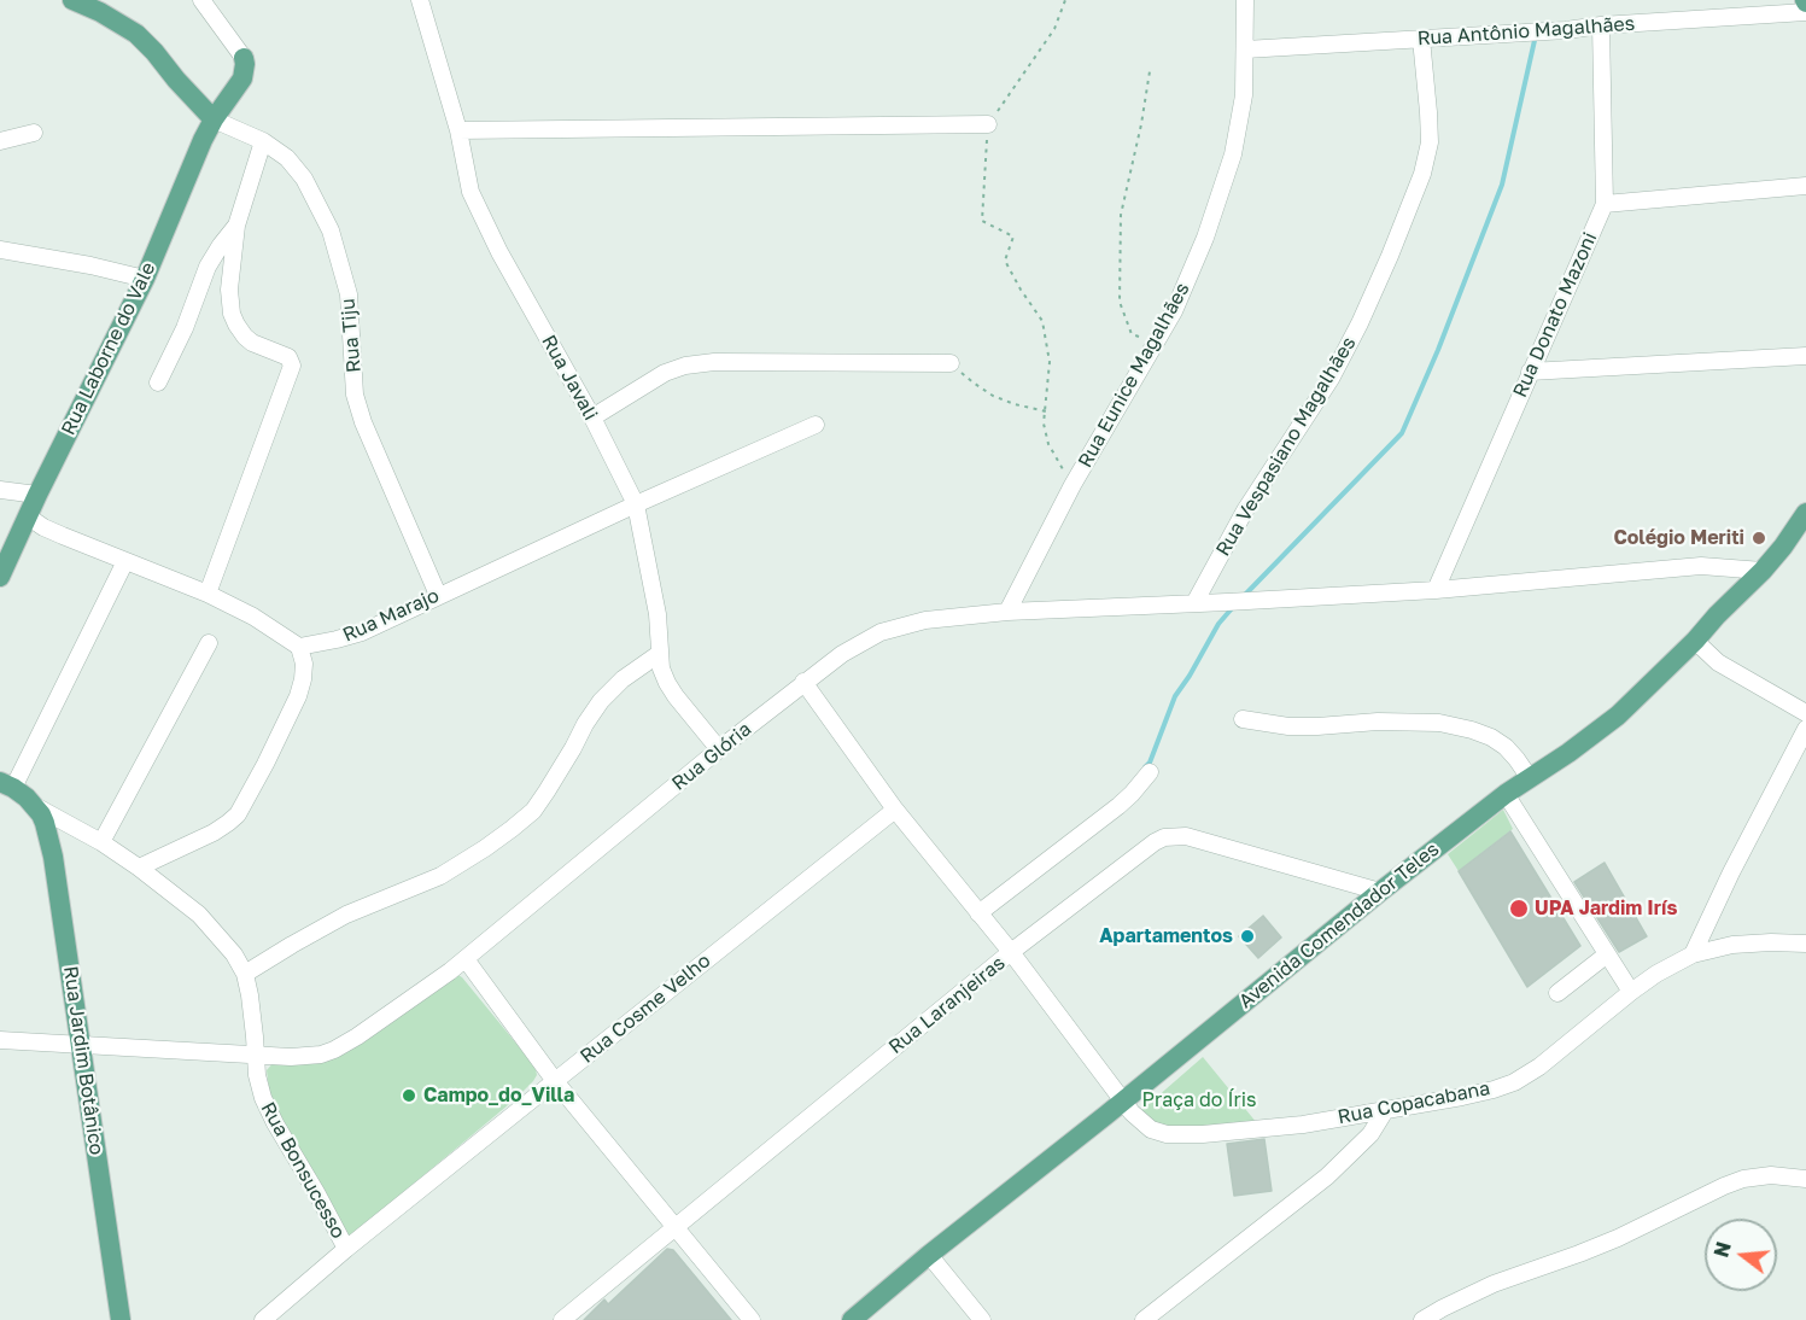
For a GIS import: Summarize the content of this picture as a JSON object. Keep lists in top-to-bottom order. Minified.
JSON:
{"streets":{"main road":["Rua Laborne do Vale","Avenida Comendador Teles","Rua Jardim Botânico"],"street":["Rua Antônio Magalhães","Rua Donato Mazoni","Rua Tiju","Rua Eunice Magalhães","Rua Javali","Rua Vespasiano Magalhães","Rua Marajo","Rua Glória","Rua Laranjeiras","Rua Cosme Velho","Rua Copacabana","Rua Bonsucesso"]},"crossings":[["Rua Antônio Magalhães","Rua Donato Mazoni"],["Rua Antônio Magalhães","Rua Eunice Magalhães"],["Rua Antônio Magalhães","Rua Vespasiano Magalhães"],["Rua Donato Mazoni","Rua Glória"],["Rua Tiju","Rua Laborne do Vale"],["Rua Tiju","Rua Marajo"],["Rua Eunice Magalhães","Rua Glória"],["Rua Javali","Rua Marajo"],["Rua Javali","Rua Glória"],["Rua Vespasiano Magalhães","Rua Glória"],["Rua Glória","Avenida Comendador Teles"],["Rua Glória","Rua Jardim Botânico"],["Rua Glória","Rua Copacabana"],["Rua Glória","Rua Bonsucesso"],["Avenida Comendador Teles","Rua Laranjeiras"],["Avenida Comendador Teles","Rua Copacabana"],["Rua Laranjeiras","Rua Copacabana"],["Rua Cosme Velho","Rua Copacabana"],["Rua Cosme Velho","Rua Bonsucesso"],["Rua Jardim Botânico","Rua Bonsucesso"]],"parks":["Praça do Íris"],"places":["Colégio Meriti","UPA Jardim Irís","Apartamentos","Campo_do_Villa"],"north":"left"}
